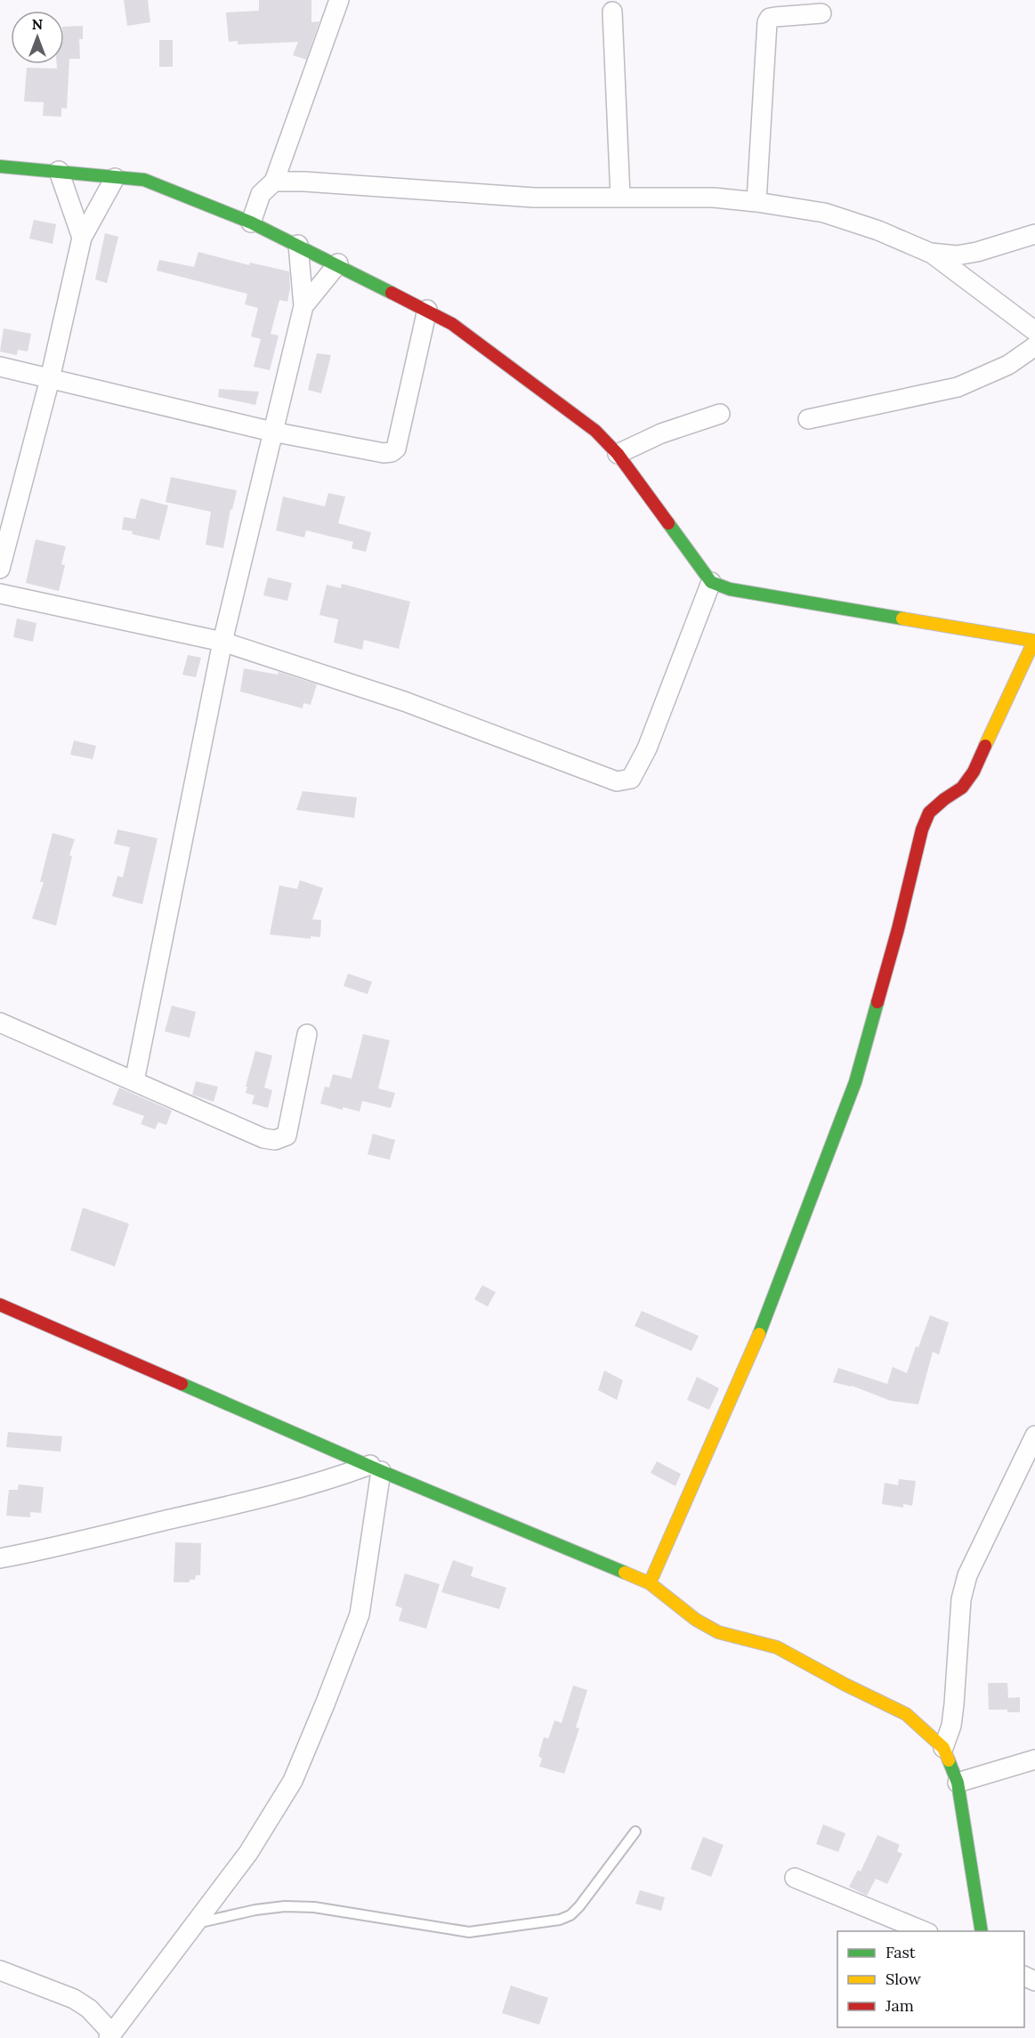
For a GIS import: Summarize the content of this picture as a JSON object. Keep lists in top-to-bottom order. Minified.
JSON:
{"legend":["Fast","Slow","Jam"],"north":"top"}
